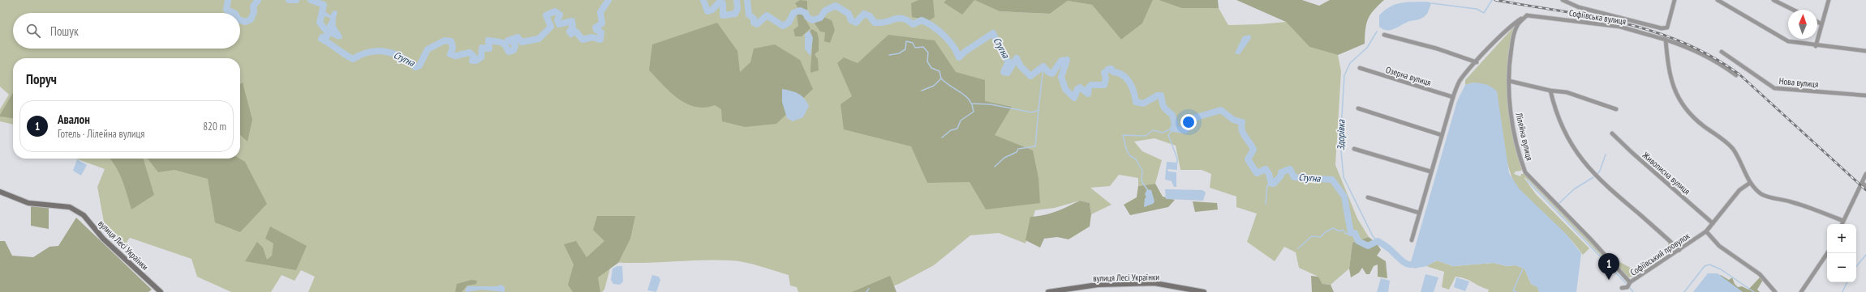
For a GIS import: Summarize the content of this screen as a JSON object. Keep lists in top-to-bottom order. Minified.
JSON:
{"streets":{"street":["Софіївська вулиця","Озерна вулиця","Нова вулиця","Лілейна вулиця","Живописна вулиця","вулиця Лесі Українки","Софіївський провулок"]},"crossings":[["Софіївська вулиця","Лілейна вулиця"],["Лілейна вулиця","Софіївський провулок"],["Живописна вулиця","Софіївський провулок"]],"water":["Стугна","Здорівка"],"north":"top","page":{"search":"Пошук","heading":"Поруч","list":[{"mark":"1","name":"Авалон","note":"Готель · Лілейна вулиця","value":"820 m"}],"map_buttons":["+","−"],"pins":"1"}}
